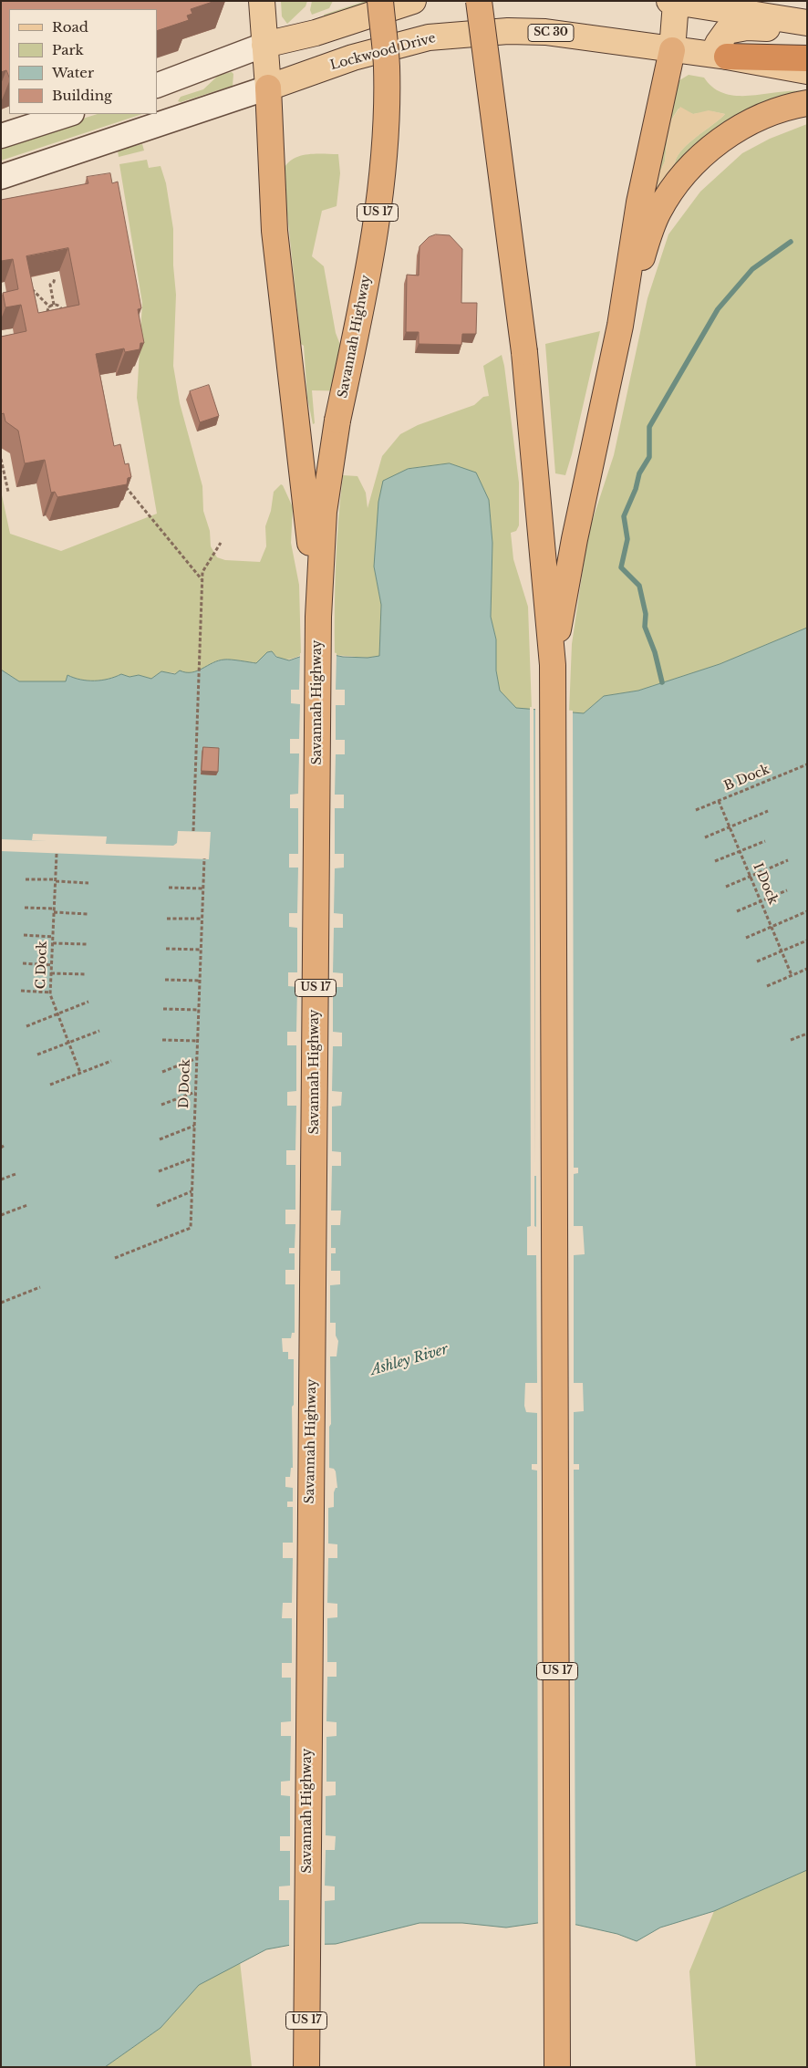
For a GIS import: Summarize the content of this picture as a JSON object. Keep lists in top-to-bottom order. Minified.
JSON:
{"streets":{"highway":["SC 30","US 17","Savannah Highway"],"main road":["Lockwood Drive"],"path":["B Dock","I Dock","C Dock","D Dock"]},"crossings":[["SC 30","Lockwood Drive"],["B Dock","I Dock"]],"water":["Ashley River"],"legend":["Road","Park","Water","Building"]}
